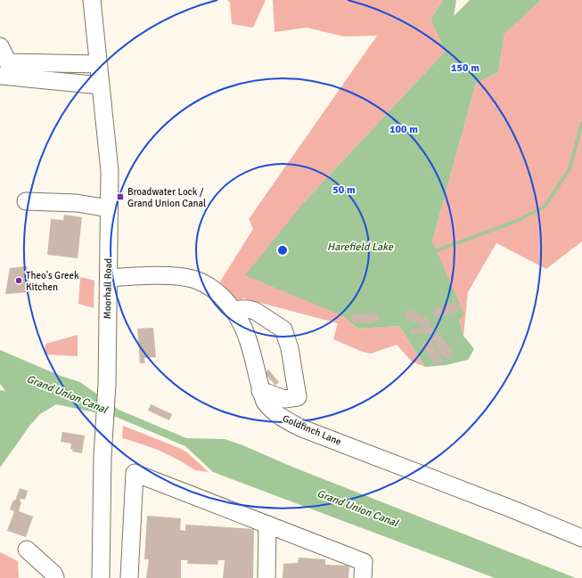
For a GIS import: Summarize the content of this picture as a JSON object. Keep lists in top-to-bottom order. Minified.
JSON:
{"streets":{"street":["Moorhall Road","Goldfinch Lane"]},"crossings":[["Moorhall Road","Goldfinch Lane"]],"water":["Harefield Lake","Grand Union Canal"],"places":{"transit":["Broadwater Lock / Grand Union Canal"],"other":["Theo's Greek Kitchen"]},"rings":["150 m","100 m","50 m"]}
